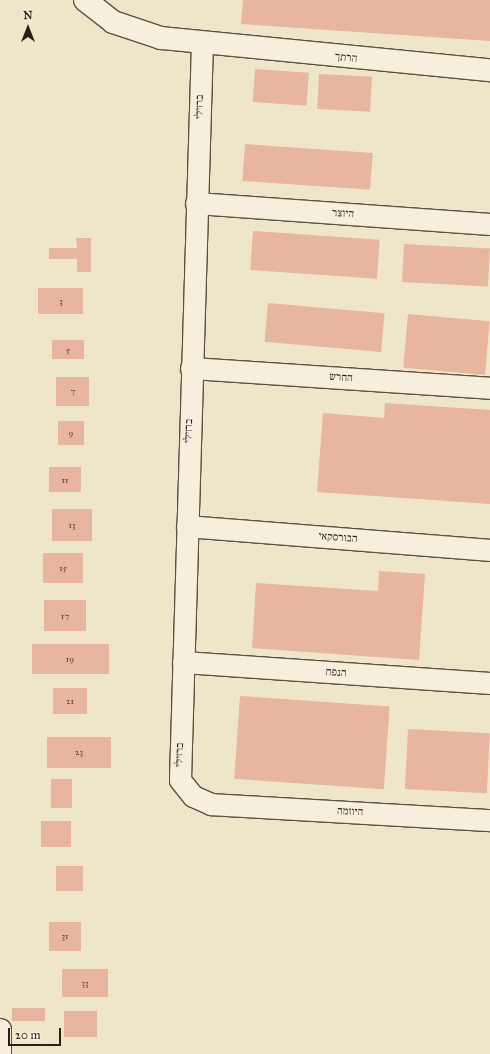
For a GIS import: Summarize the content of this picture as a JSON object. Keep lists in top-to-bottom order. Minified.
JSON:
{"streets":{"main road":["הרתך"],"street":["ברזילי","היוצר","החרש","הבורסקאי","הנפח","היוזמה"]},"crossings":[["הרתך","ברזילי"],["ברזילי","היוצר"],["ברזילי","החרש"],["ברזילי","הבורסקאי"],["ברזילי","הנפח"],["ברזילי","היוזמה"]],"house_numbers":["3","5","7","9","11","13","15","17","19","21","23","31","33"],"scale_bar":"20 m","north":"top"}
